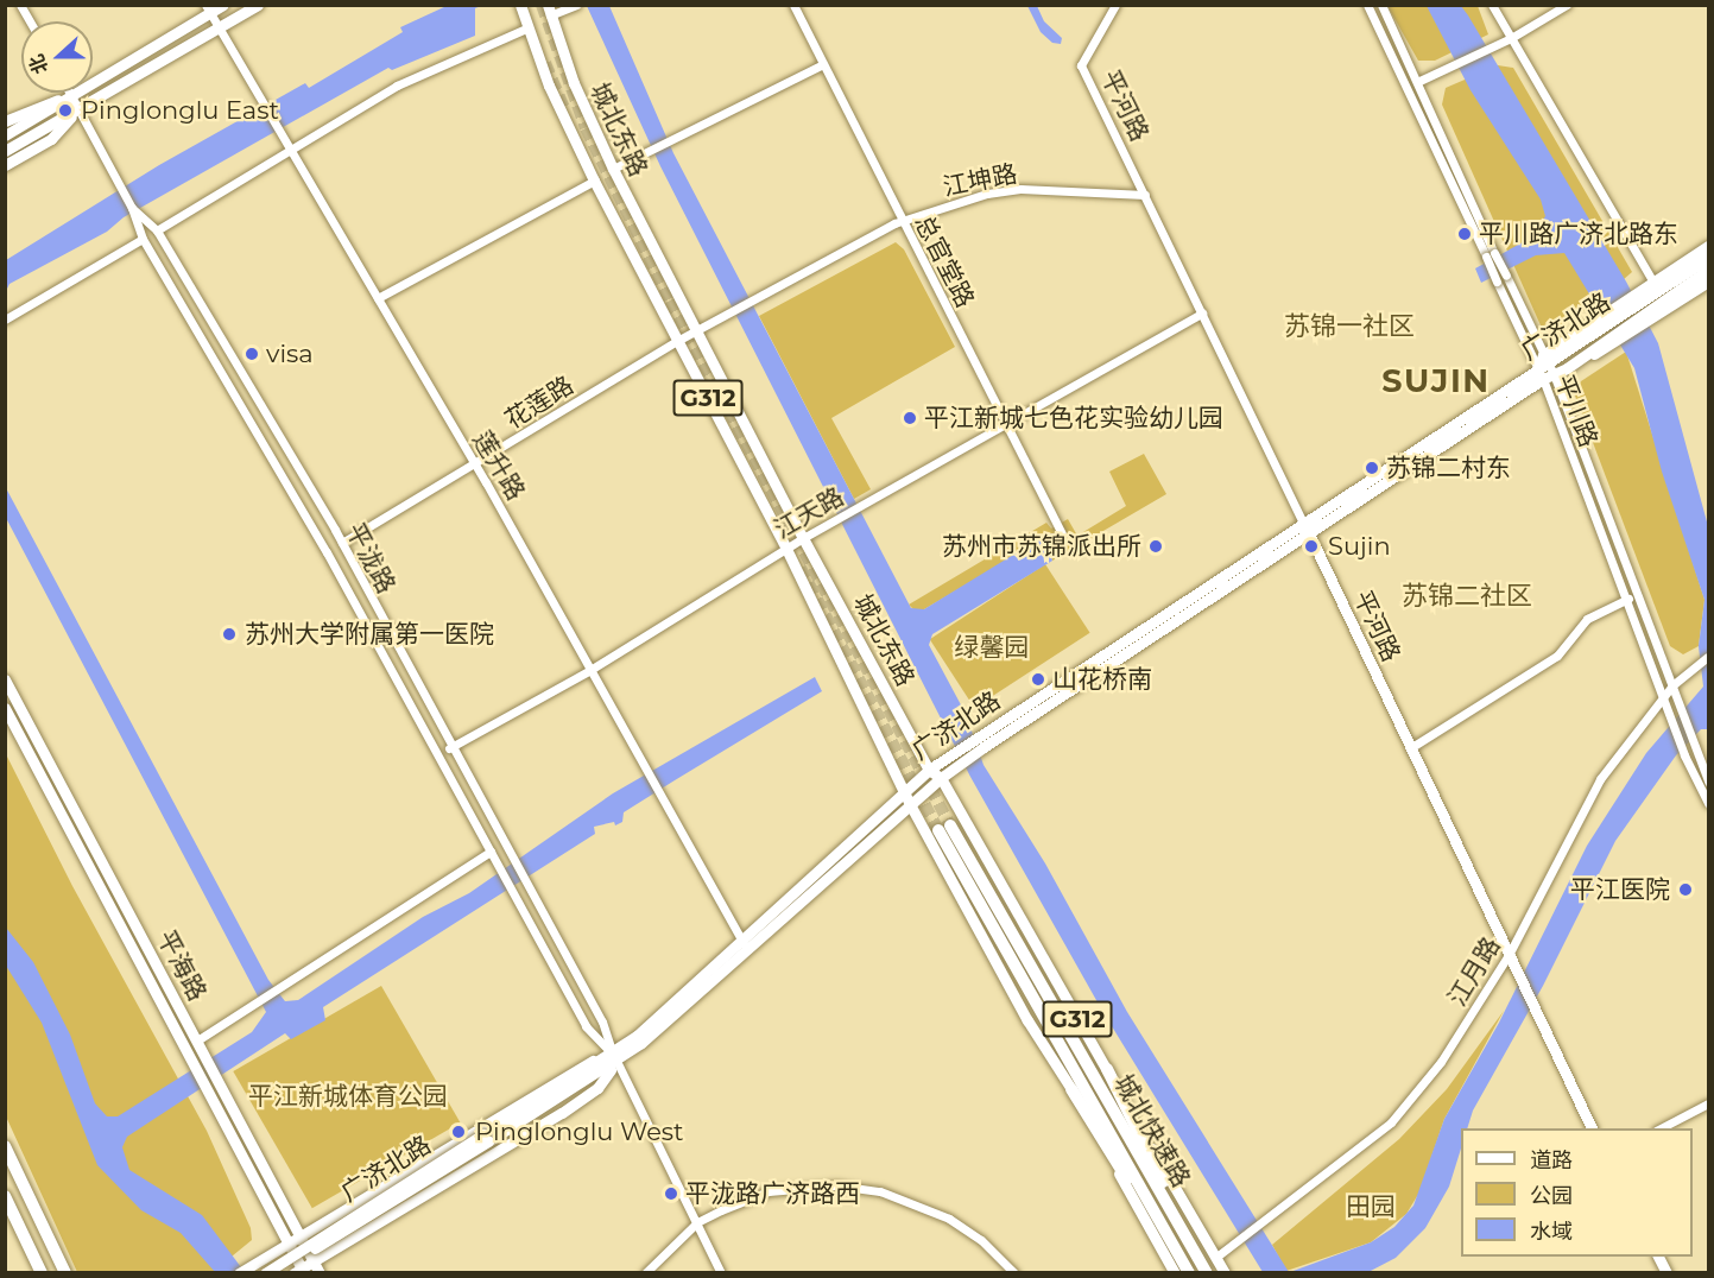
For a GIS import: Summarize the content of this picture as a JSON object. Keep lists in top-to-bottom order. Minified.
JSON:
{"streets":{"highway":["城北快速路"],"main road":["平河路","城北东路","广济北路","G312","平海路"],"street":["江坤路","总官堂路","花莲路","平川路","莲升路","江天路","平泷路","江月路"]},"crossings":[["平河路","江坤路"],["平河路","广济北路"],["平河路","江天路"],["平河路","江月路"],["城北东路","广济北路"],["城北东路","花莲路"],["城北东路","江天路"],["城北东路","江月路"],["江坤路","总官堂路"],["江坤路","花莲路"],["总官堂路","江天路"],["广济北路","平川路"],["广济北路","莲升路"],["广济北路","平泷路"],["花莲路","莲升路"],["花莲路","平泷路"],["平川路","江月路"],["莲升路","江天路"],["江天路","平泷路"]],"districts":["苏锦一社区","SUJIN","苏锦二社区"],"parks":["绿馨园","平江新城体育公园","田园"],"places":["Pinglonglu East","平川路广济北路东","visa","平江新城七色花实验幼儿园","苏锦二村东","苏州市苏锦派出所","Sujin","苏州大学附属第一医院","山花桥南","平江医院","Pinglonglu West","平泷路广济路西"],"legend":["道路","公园","水域"],"north":"left"}
